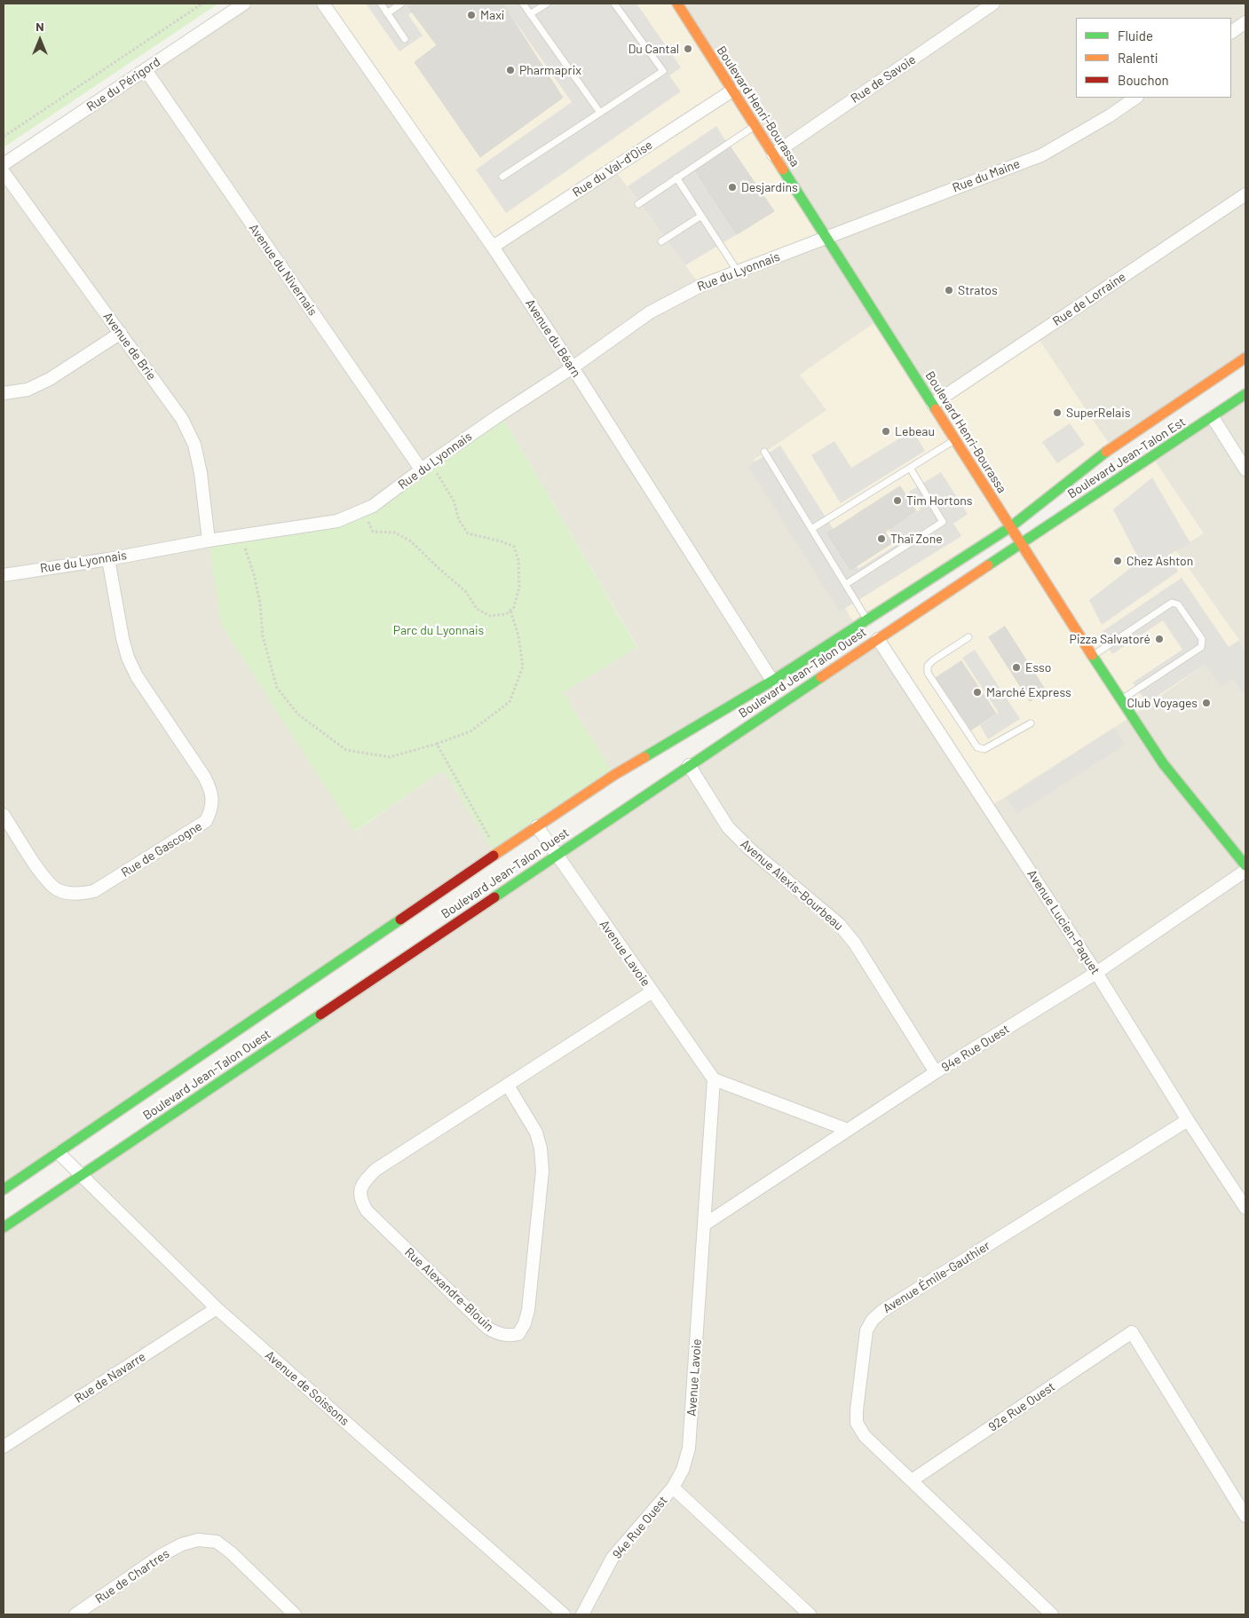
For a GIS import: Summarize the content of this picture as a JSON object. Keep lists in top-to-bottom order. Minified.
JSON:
{"streets":{"street":["Rue de Savoie","Rue du Périgord","Boulevard Henri-Bourassa","Rue du Val-d'Oise","Rue du Maine","Avenue du Nivernais","Rue du Lyonnais","Rue de Lorraine","Avenue du Béarn","Avenue de Brie","Boulevard Jean-Talon Est","Boulevard Jean-Talon Ouest","Rue de Gascogne","Avenue Alexis-Bourbeau","Avenue Lucien-Paquet","Avenue Lavoie","94e Rue Ouest","Avenue Émile-Gauthier","Rue Alexandre-Blouin","Rue de Navarre","Avenue de Soissons","92e Rue Ouest","Rue de Chartres"]},"crossings":[["Rue de Savoie","Boulevard Henri-Bourassa"],["Rue du Périgord","Avenue du Nivernais"],["Boulevard Henri-Bourassa","Rue du Val-d'Oise"],["Boulevard Henri-Bourassa","Rue du Maine"],["Boulevard Henri-Bourassa","Rue du Lyonnais"],["Boulevard Henri-Bourassa","Rue de Lorraine"],["Boulevard Henri-Bourassa","Boulevard Jean-Talon Est"],["Boulevard Henri-Bourassa","Boulevard Jean-Talon Ouest"],["Rue du Val-d'Oise","Avenue du Béarn"],["Rue du Maine","Rue du Lyonnais"],["Avenue du Nivernais","Rue du Lyonnais"],["Rue du Lyonnais","Avenue du Béarn"],["Rue du Lyonnais","Avenue de Brie"],["Rue du Lyonnais","Rue de Gascogne"],["Avenue du Béarn","Boulevard Jean-Talon Ouest"],["Boulevard Jean-Talon Est","Boulevard Jean-Talon Ouest"],["Boulevard Jean-Talon Ouest","Avenue Alexis-Bourbeau"],["Boulevard Jean-Talon Ouest","Avenue Lucien-Paquet"],["Boulevard Jean-Talon Ouest","Avenue Lavoie"],["Boulevard Jean-Talon Ouest","Avenue de Soissons"],["Avenue Alexis-Bourbeau","94e Rue Ouest"],["Avenue Lucien-Paquet","94e Rue Ouest"],["Avenue Lucien-Paquet","Avenue Émile-Gauthier"],["Avenue Lavoie","94e Rue Ouest"],["Avenue Lavoie","Rue Alexandre-Blouin"],["Avenue Émile-Gauthier","92e Rue Ouest"],["Rue de Navarre","Avenue de Soissons"]],"parks":["Parc du Lyonnais"],"places":["Maxi","Du Cantal","Pharmaprix","Desjardins","Stratos","SuperRelais","Lebeau","Tim Hortons","Thaï Zone","Chez Ashton","Pizza Salvatoré","Esso","Marché Express","Club Voyages"],"legend":["Fluide","Ralenti","Bouchon"],"north":"top"}
